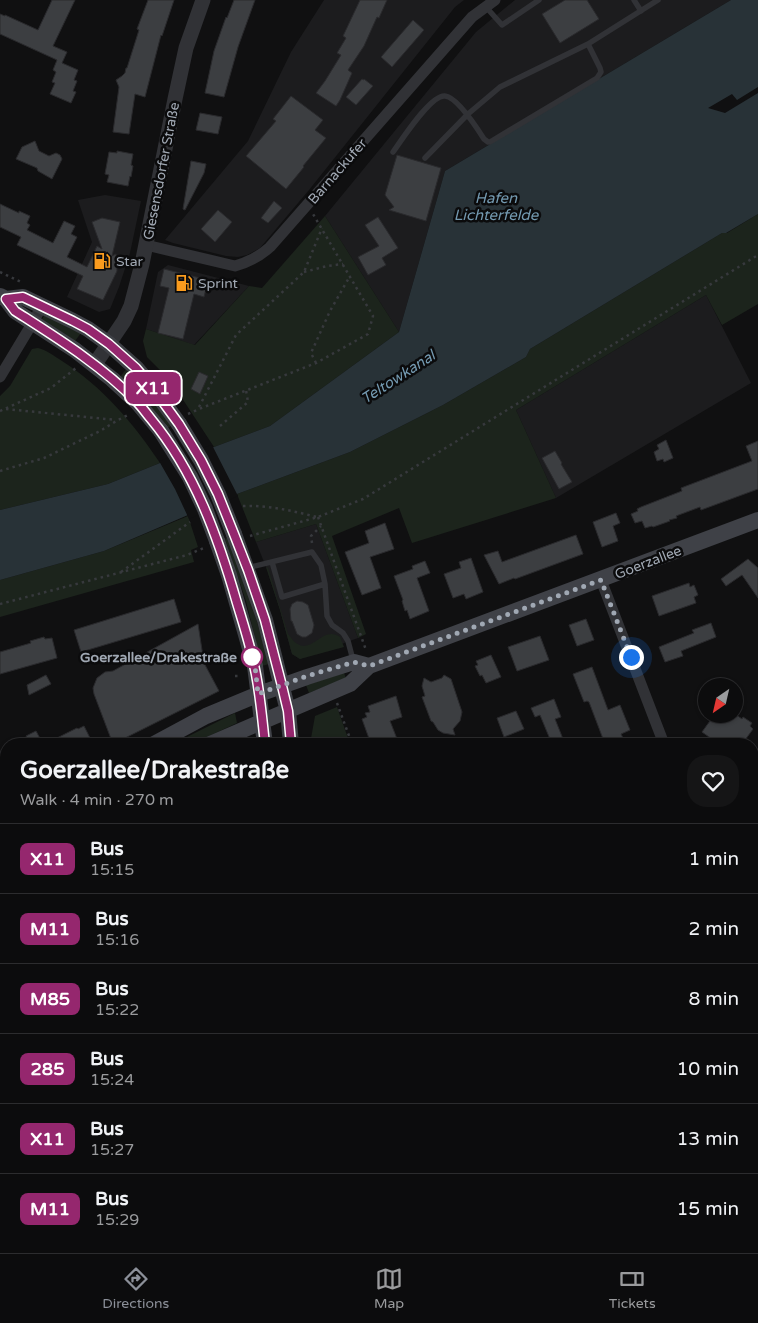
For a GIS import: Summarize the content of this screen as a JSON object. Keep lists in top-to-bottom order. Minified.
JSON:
{"streets":{"main road":["Goerzallee"],"street":["Giesensdorfer Straße","Barnackufer"]},"crossings":[["Giesensdorfer Straße","Barnackufer"]],"water":["Hafen Lichterfelde","Teltowkanal"],"places":{"fuel station":["Star","Sprint"],"other":["Goerzallee/Drakestraße"]},"lines":["bus line X11"],"north":"bottom left","page":{"on_map":"X11","heading":["Goerzallee/Drakestraße","Walk · 4 min · 270 m"],"list":[{"mark":"X11","name":"Bus","note":"15:15","value":"1 min"},{"mark":"M11","name":"Bus","note":"15:16","value":"2 min"},{"mark":"M85","name":"Bus","note":"15:22","value":"8 min"},{"mark":"285","name":"Bus","note":"15:24","value":"10 min"},{"mark":"X11","name":"Bus","note":"15:27","value":"13 min"},{"mark":"M11","name":"Bus","note":"15:29","value":"15 min"}],"tabs":["Directions","Map","Tickets"]}}
